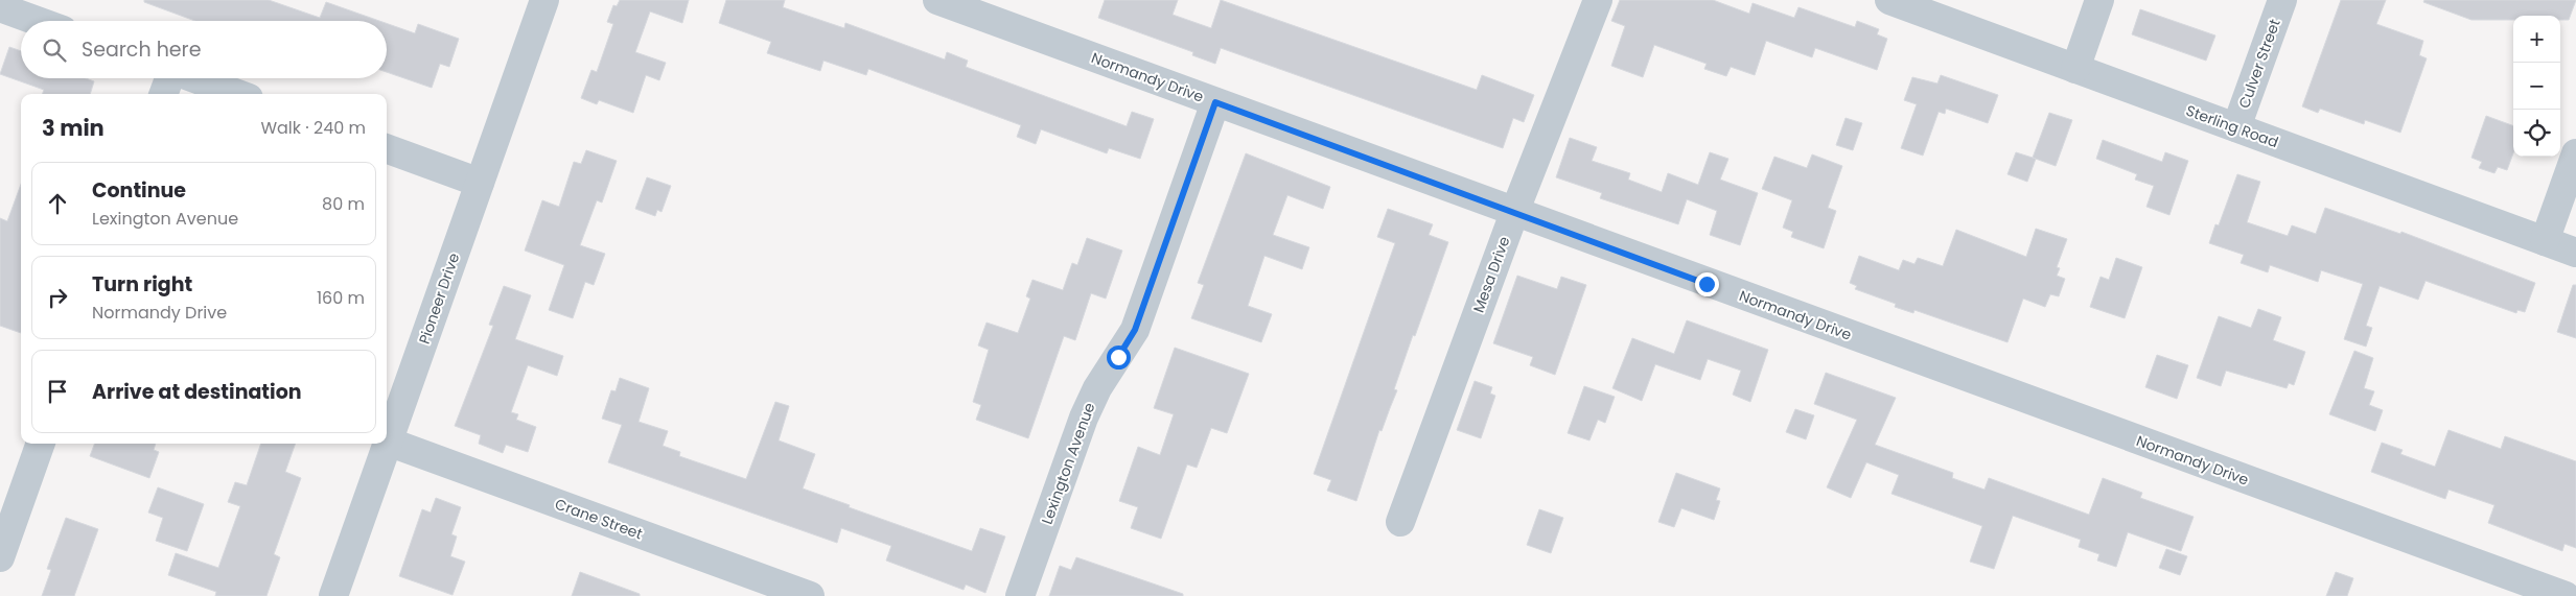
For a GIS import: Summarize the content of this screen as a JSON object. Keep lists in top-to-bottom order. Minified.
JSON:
{"streets":{"street":["Culver Street","Normandy Drive","Sterling Road","Mesa Drive","Pioneer Drive","Lexington Avenue","Crane Street"]},"crossings":[["Culver Street","Sterling Road"],["Normandy Drive","Mesa Drive"],["Normandy Drive","Lexington Avenue"],["Pioneer Drive","Crane Street"]],"page":{"map_buttons":["+","−"],"search":"Search here","heading":["3 min","Walk · 240 m"],"list":[["Continue","Lexington Avenue","80 m"],["Turn right","Normandy Drive","160 m"],"Arrive at destination"]}}
